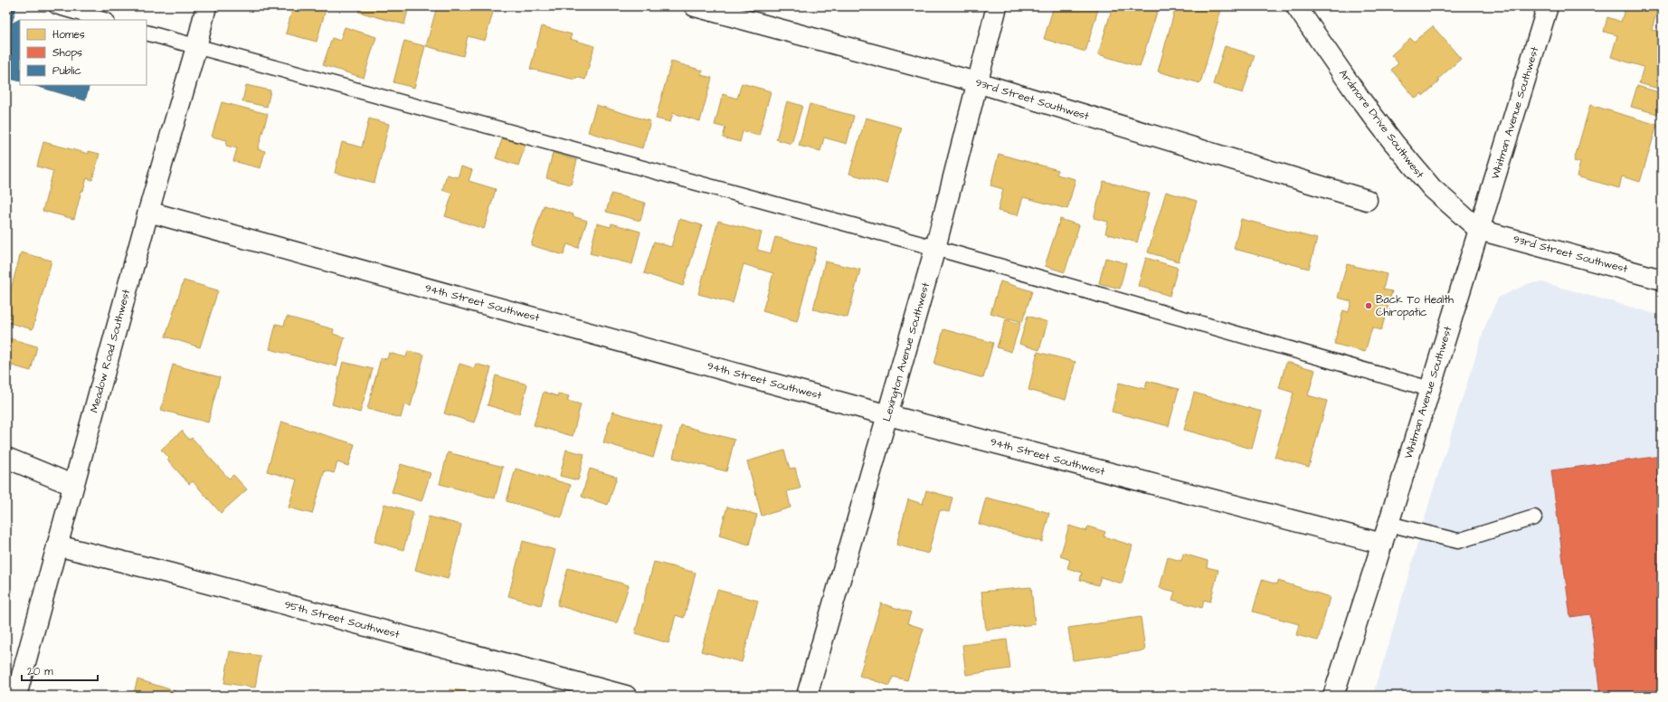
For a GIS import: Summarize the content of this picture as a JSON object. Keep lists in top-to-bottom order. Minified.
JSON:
{"streets":{"street":["93rd Street Southwest","Whitman Avenue Southwest","Ardmore Drive Southwest","94th Street Southwest","Meadow Road Southwest","Lexington Avenue Southwest","95th Street Southwest"]},"crossings":[["93rd Street Southwest","Whitman Avenue Southwest"],["93rd Street Southwest","Ardmore Drive Southwest"],["93rd Street Southwest","Lexington Avenue Southwest"],["Whitman Avenue Southwest","Ardmore Drive Southwest"],["Whitman Avenue Southwest","94th Street Southwest"],["94th Street Southwest","Meadow Road Southwest"],["94th Street Southwest","Lexington Avenue Southwest"],["Meadow Road Southwest","95th Street Southwest"]],"places":["Back To Health Chiropatic"],"legend":["Homes","Shops","Public"],"scale_bar":"20 m"}
